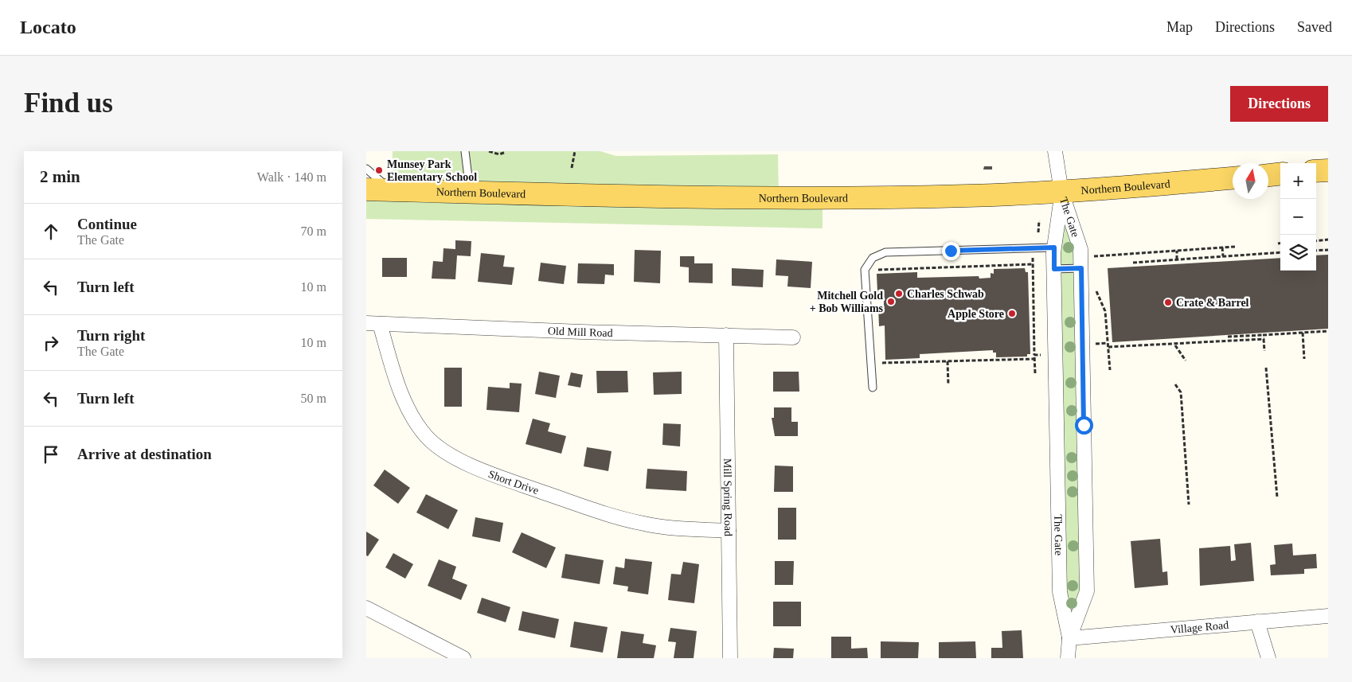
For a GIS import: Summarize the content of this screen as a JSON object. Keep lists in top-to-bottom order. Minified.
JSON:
{"streets":{"main road":["Northern Boulevard"],"street":["The Gate","Old Mill Road","Short Drive","Mill Spring Road","Village Road"]},"crossings":[["Northern Boulevard","The Gate"],["The Gate","Village Road"],["Old Mill Road","Short Drive"],["Old Mill Road","Mill Spring Road"],["Short Drive","Mill Spring Road"]],"places":["Munsey Park Elementary School","Charles Schwab","Mitchell Gold + Bob Williams","Crate & Barrel","Apple Store"],"north":"top","page":{"header":"Locato","nav":["Map","Directions","Saved"],"buttons":"Directions","title":"Find us","heading":["2 min","Walk · 140 m"],"map_buttons":["+","−"],"list":[["Continue","The Gate","70 m"],["Turn left","10 m"],["Turn right","The Gate","10 m"],["Turn left","50 m"],"Arrive at destination"]}}
